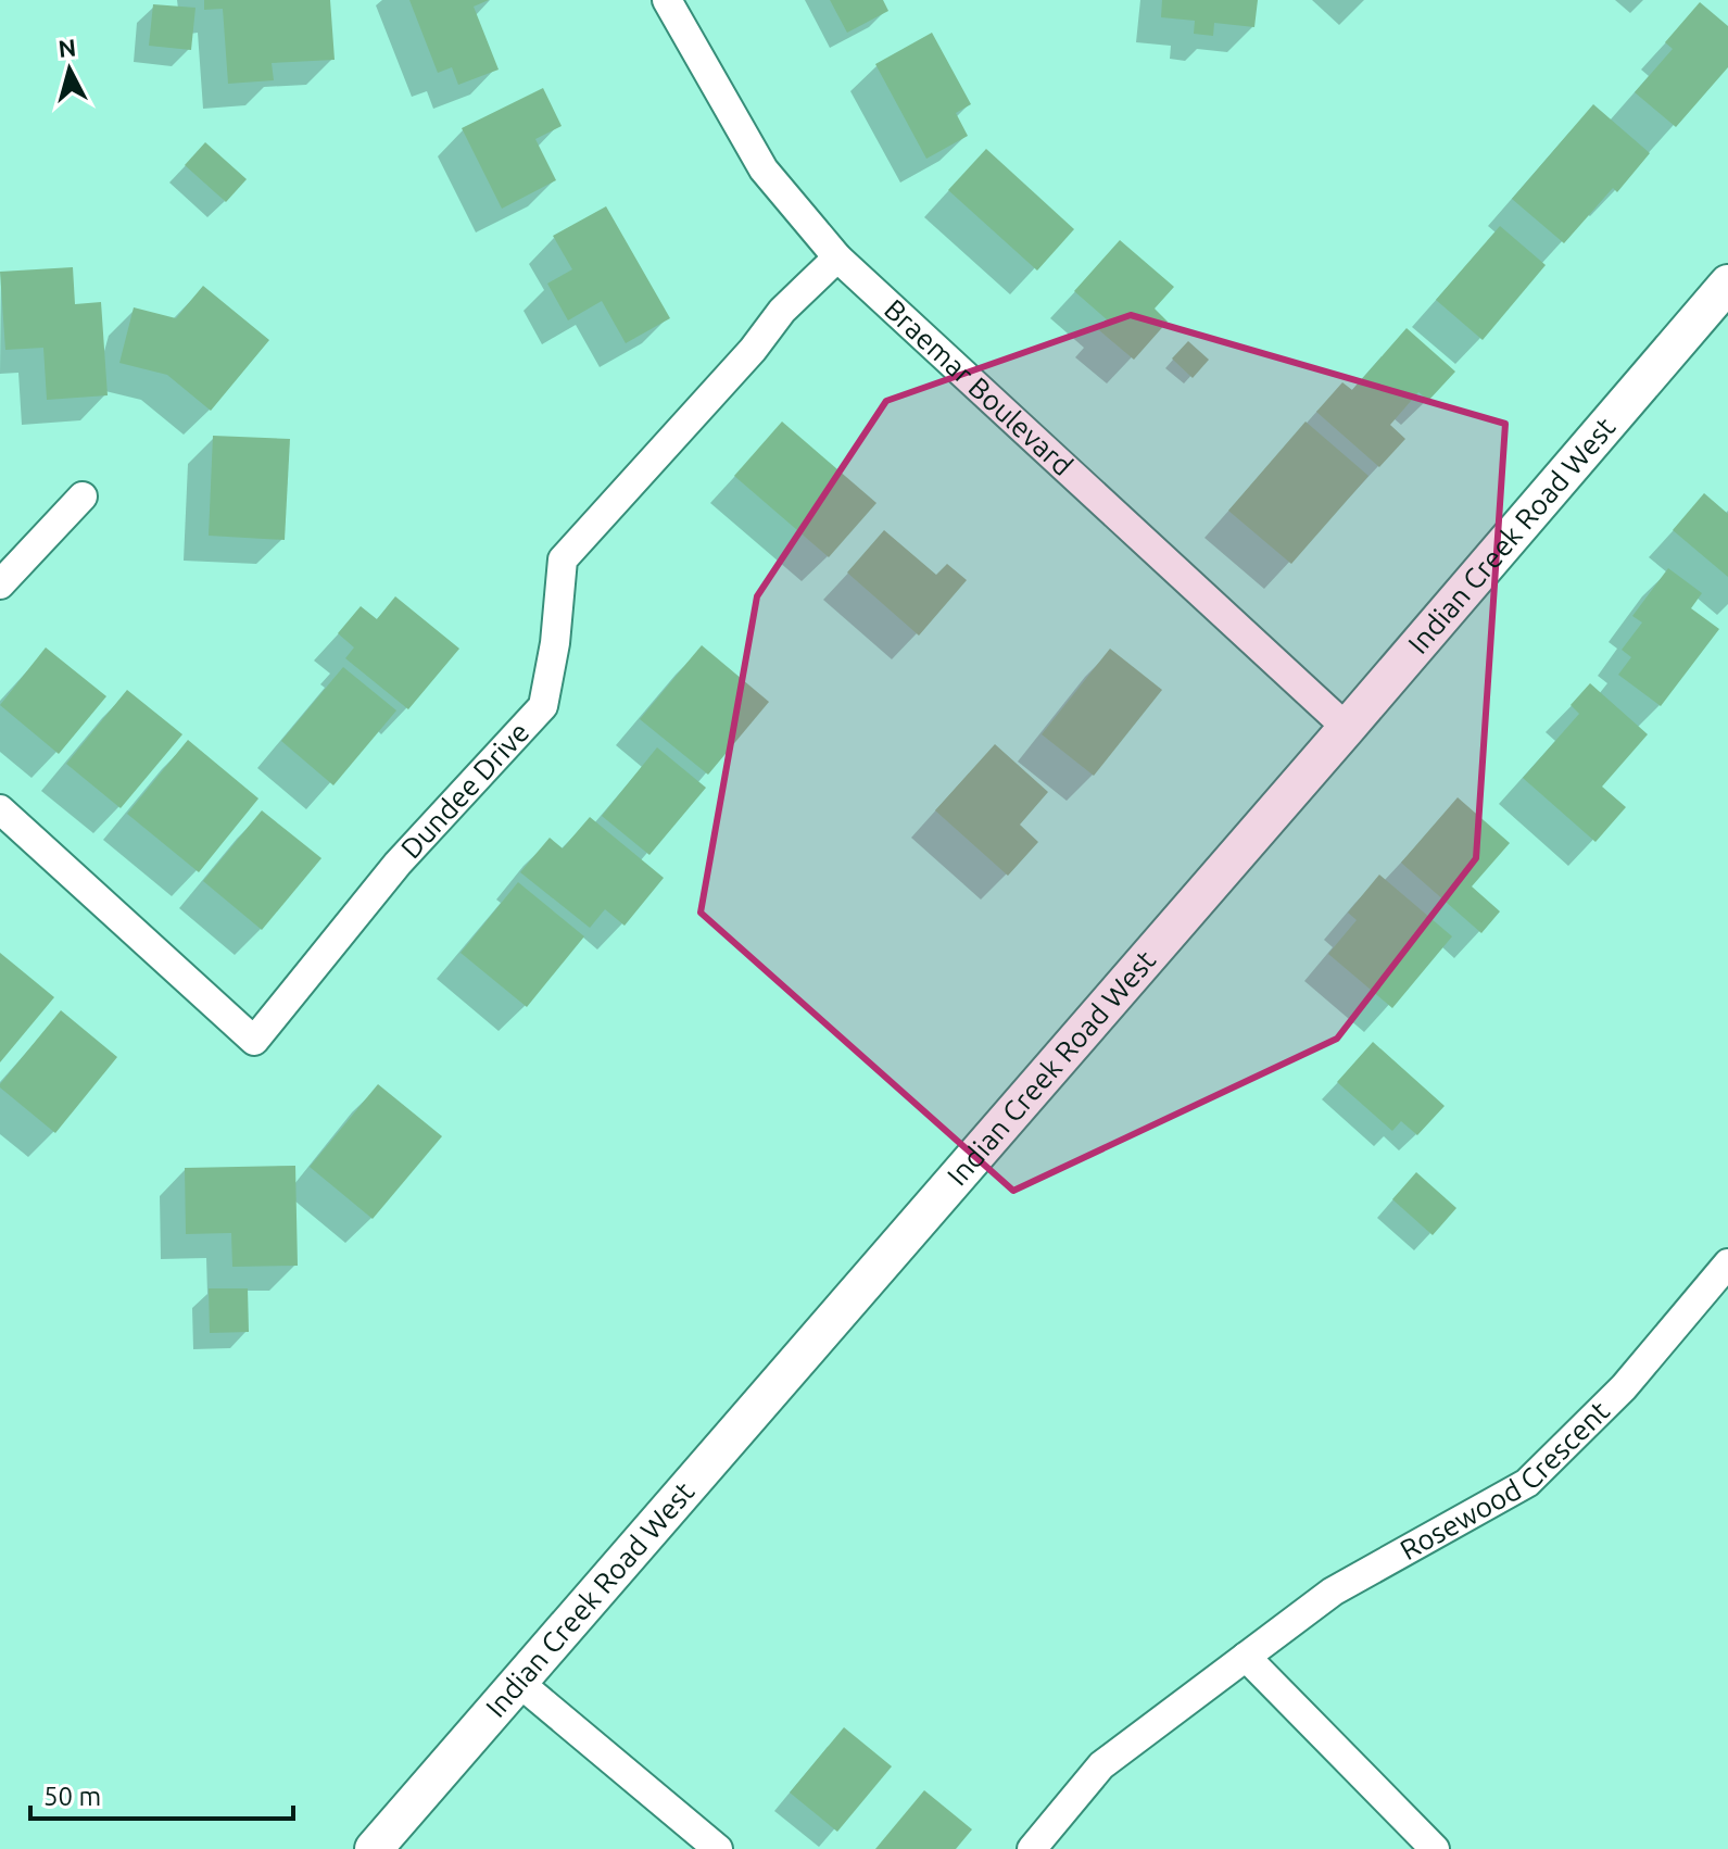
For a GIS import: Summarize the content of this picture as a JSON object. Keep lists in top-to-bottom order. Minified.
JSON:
{"streets":{"street":["Braemar Boulevard","Indian Creek Road West","Dundee Drive","Rosewood Crescent"]},"crossings":[["Braemar Boulevard","Indian Creek Road West"],["Braemar Boulevard","Dundee Drive"]],"scale_bar":"50 m","north":"top"}
